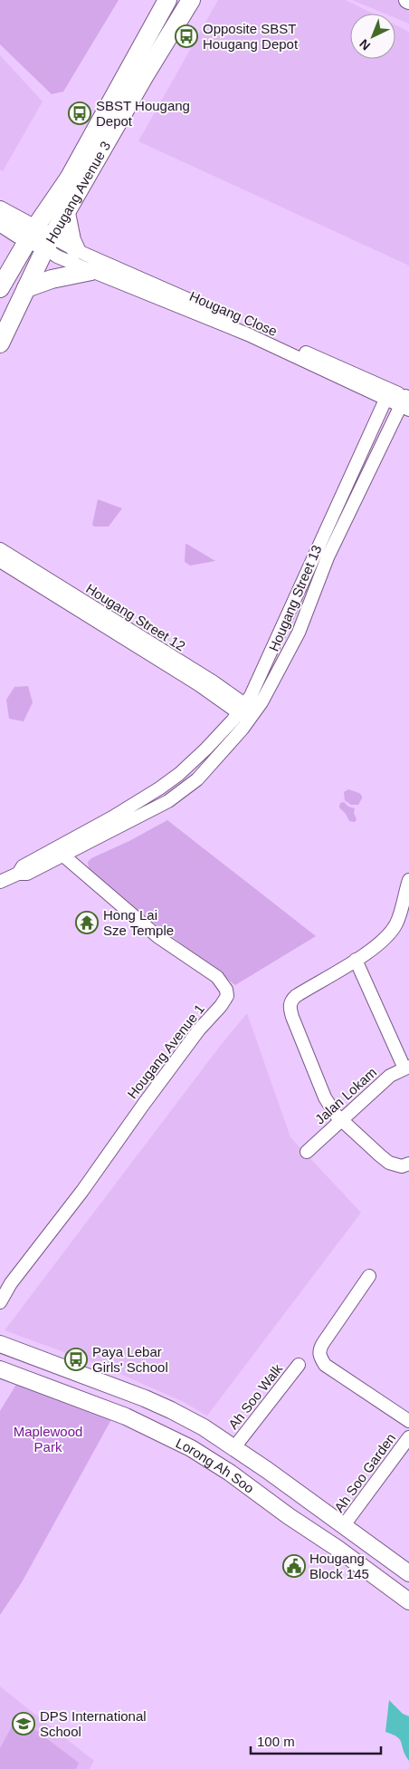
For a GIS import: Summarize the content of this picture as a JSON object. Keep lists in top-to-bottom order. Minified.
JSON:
{"streets":{"highway":["Hougang Avenue 3"],"main road":["Lorong Ah Soo"],"street":["Hougang Close","Hougang Street 13","Hougang Street 12","Hougang Avenue 1","Jalan Lokam","Ah Soo Walk","Ah Soo Garden"]},"crossings":[["Hougang Avenue 3","Hougang Close"],["Hougang Close","Hougang Street 13"],["Hougang Street 13","Hougang Street 12"],["Hougang Street 13","Hougang Avenue 1"],["Ah Soo Walk","Lorong Ah Soo"],["Lorong Ah Soo","Ah Soo Garden"]],"parks":["Maplewood Park"],"places":{"bus stop":["Opposite SBST Hougang Depot","SBST Hougang Depot","Paya Lebar Girls' School"],"temple":["Hong Lai Sze Temple"],"public building":["Hougang Block 145"],"school or university":["DPS International School"]},"scale_bar":"100 m","north":"bottom left"}
